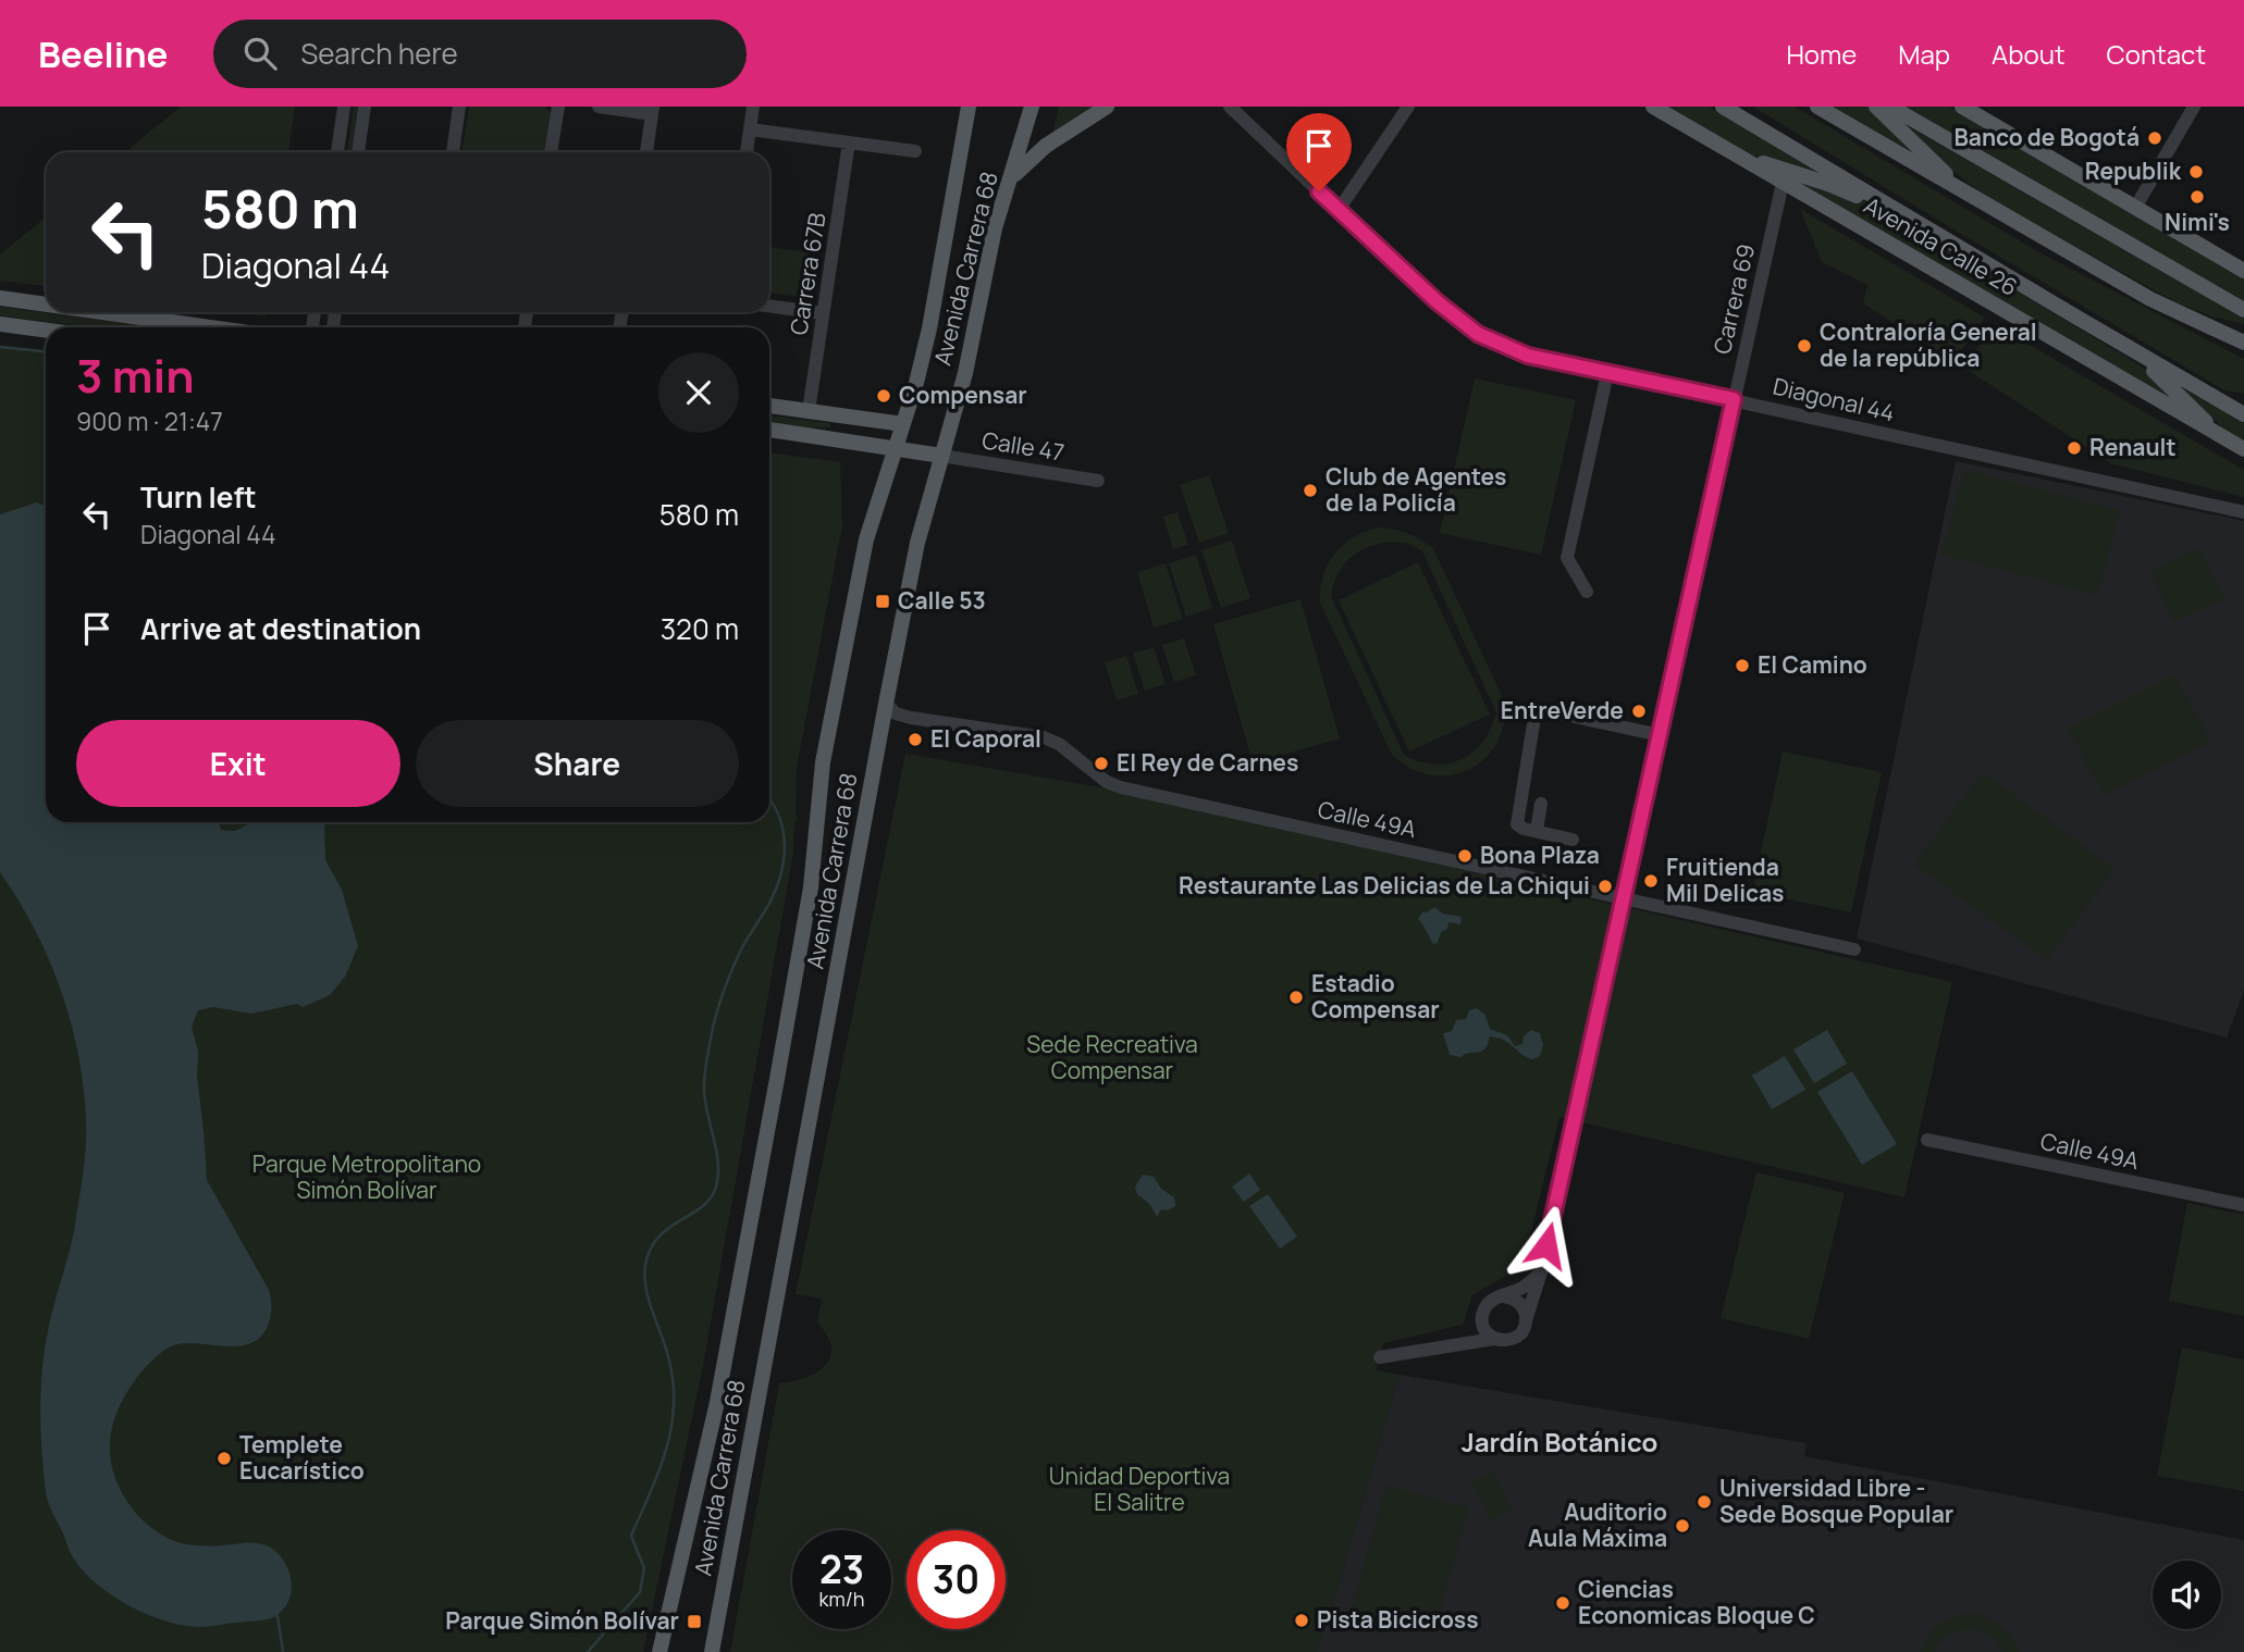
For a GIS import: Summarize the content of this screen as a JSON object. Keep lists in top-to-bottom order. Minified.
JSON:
{"streets":{"main road":["Avenida Calle 26","Avenida Carrera 68"],"street":["Carrera 67B","Carrera 69","Diagonal 44","Calle 47","Calle 49A"]},"crossings":[["Avenida Calle 26","Carrera 69"],["Avenida Carrera 68","Calle 47"],["Avenida Carrera 68","Calle 49A"],["Carrera 69","Diagonal 44"],["Carrera 69","Calle 49A"]],"districts":["Jardín Botánico"],"parks":["Sede Recreativa Compensar","Parque Metropolitano Simón Bolívar","Unidad Deportiva El Salitre"],"places":{"other":["Banco de Bogotá","Republik","Nimi's","Contraloría General de la república","Compensar","Renault","Club de Agentes de la Policía","El Camino","EntreVerde","El Caporal","El Rey de Carnes","Bona Plaza","Fruitienda Mil Delicas","Restaurante Las Delicias de La Chiqui","Estadio Compensar","Templete Eucarístico","Universidad Libre - Sede Bosque Popular","Auditorio Aula Máxima","Ciencias Economicas Bloque C","Pista Bicicross"],"transit":["Calle 53","Parque Simón Bolívar"]},"page":{"header":"Beeline","search":"Search here","nav":["Home","Map","About","Contact"],"turn":["580 m","Diagonal 44"],"heading":["3 min","900 m · 21:47"],"list":[{"name":"Turn left","note":"Diagonal 44","value":"580 m"},{"name":"Arrive at destination","value":"320 m"}],"buttons":["Exit","Share"],"speed":"23 km/h","limit":"30"}}
